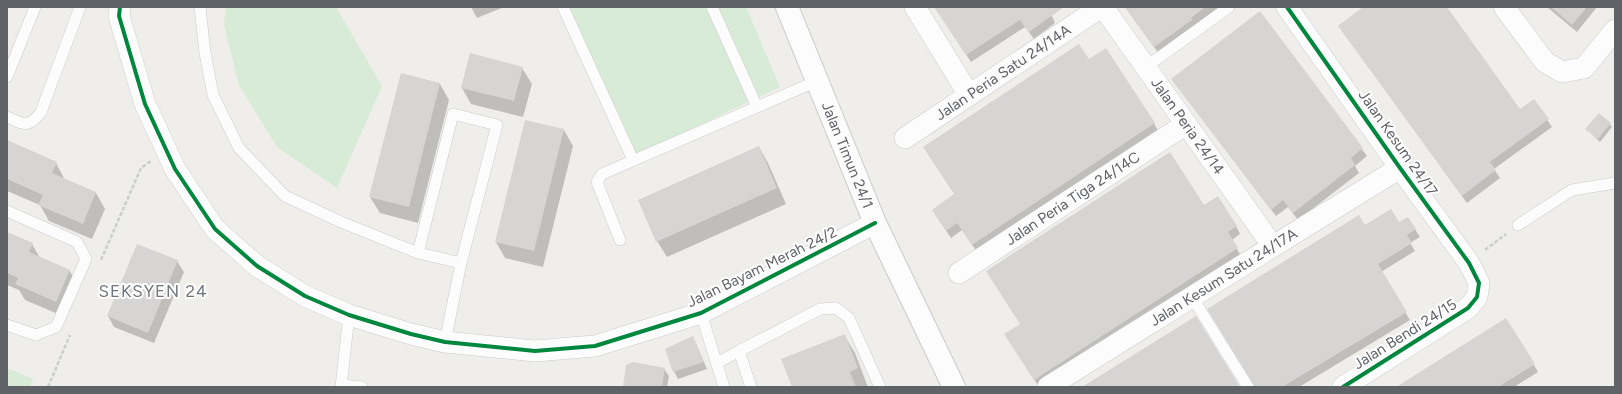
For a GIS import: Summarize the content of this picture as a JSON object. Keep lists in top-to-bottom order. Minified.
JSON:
{"streets":{"street":["Jalan Peria Satu 24/14A","Jalan Peria 24/14","Jalan Kesum 24/17","Jalan Timun 24/1","Jalan Peria Tiga 24/14C","Jalan Bayam Merah 24/2","Jalan Kesum Satu 24/17A","Jalan Bendi 24/15"]},"crossings":[["Jalan Peria Satu 24/14A","Jalan Peria 24/14"],["Jalan Peria 24/14","Jalan Peria Tiga 24/14C"],["Jalan Peria 24/14","Jalan Kesum Satu 24/17A"],["Jalan Kesum 24/17","Jalan Kesum Satu 24/17A"],["Jalan Kesum 24/17","Jalan Bendi 24/15"],["Jalan Timun 24/1","Jalan Bayam Merah 24/2"]],"districts":["SEKSYEN 24"]}
